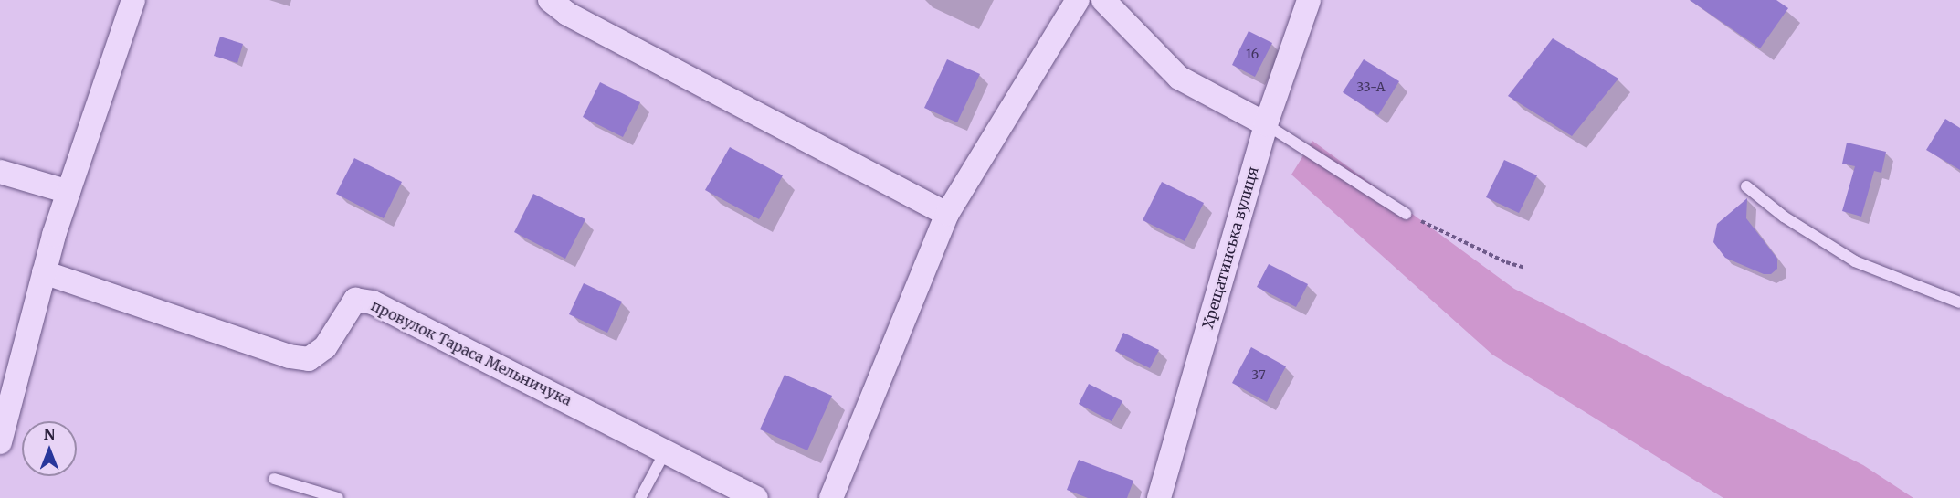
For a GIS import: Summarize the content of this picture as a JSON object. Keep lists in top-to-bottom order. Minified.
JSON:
{"streets":{"street":["Хрещатинська вулиця","провулок Тараса Мельничука"]},"house_numbers":["16","33-А","37"],"north":"top"}
